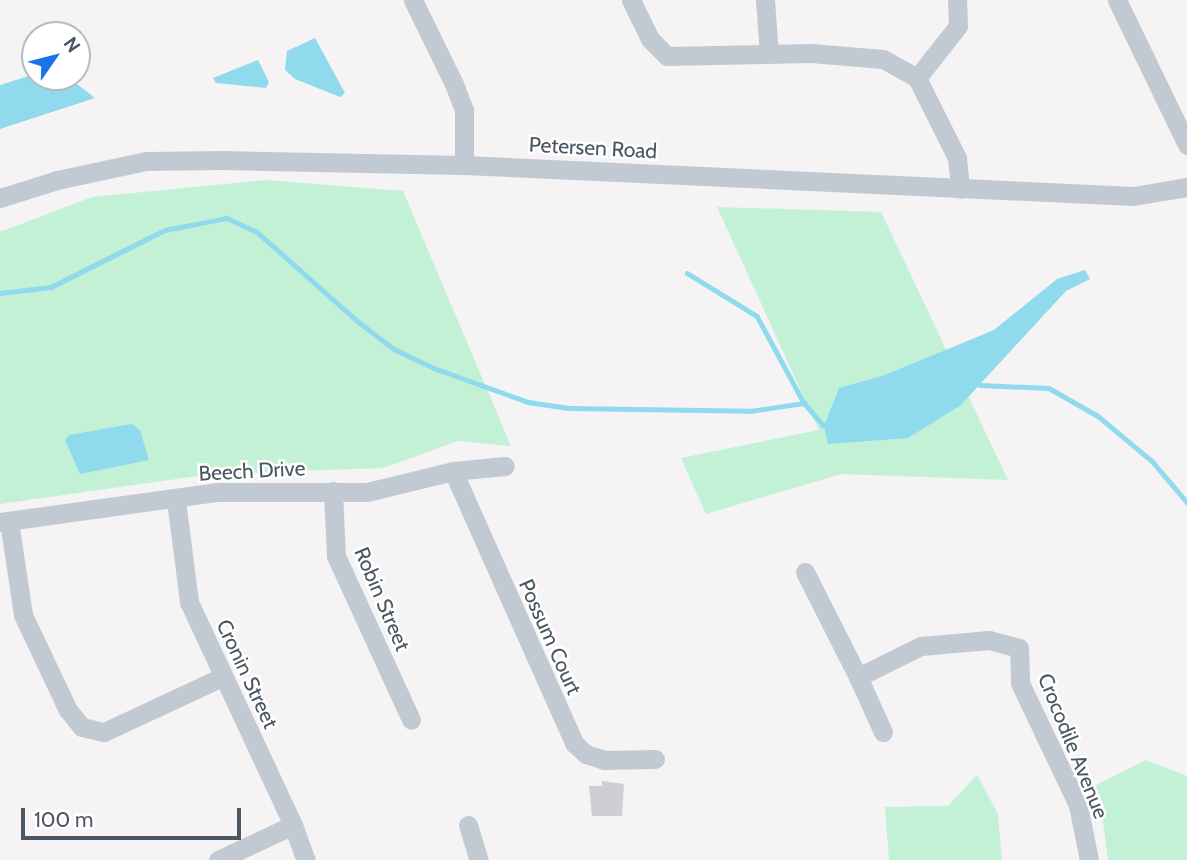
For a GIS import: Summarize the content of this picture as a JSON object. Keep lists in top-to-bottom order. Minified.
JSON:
{"streets":{"street":["Petersen Road","Beech Drive","Robin Street","Possum Court","Cronin Street","Crocodile Avenue"]},"crossings":[["Beech Drive","Robin Street"],["Beech Drive","Possum Court"],["Beech Drive","Cronin Street"]],"scale_bar":"100 m","north":"top right"}
